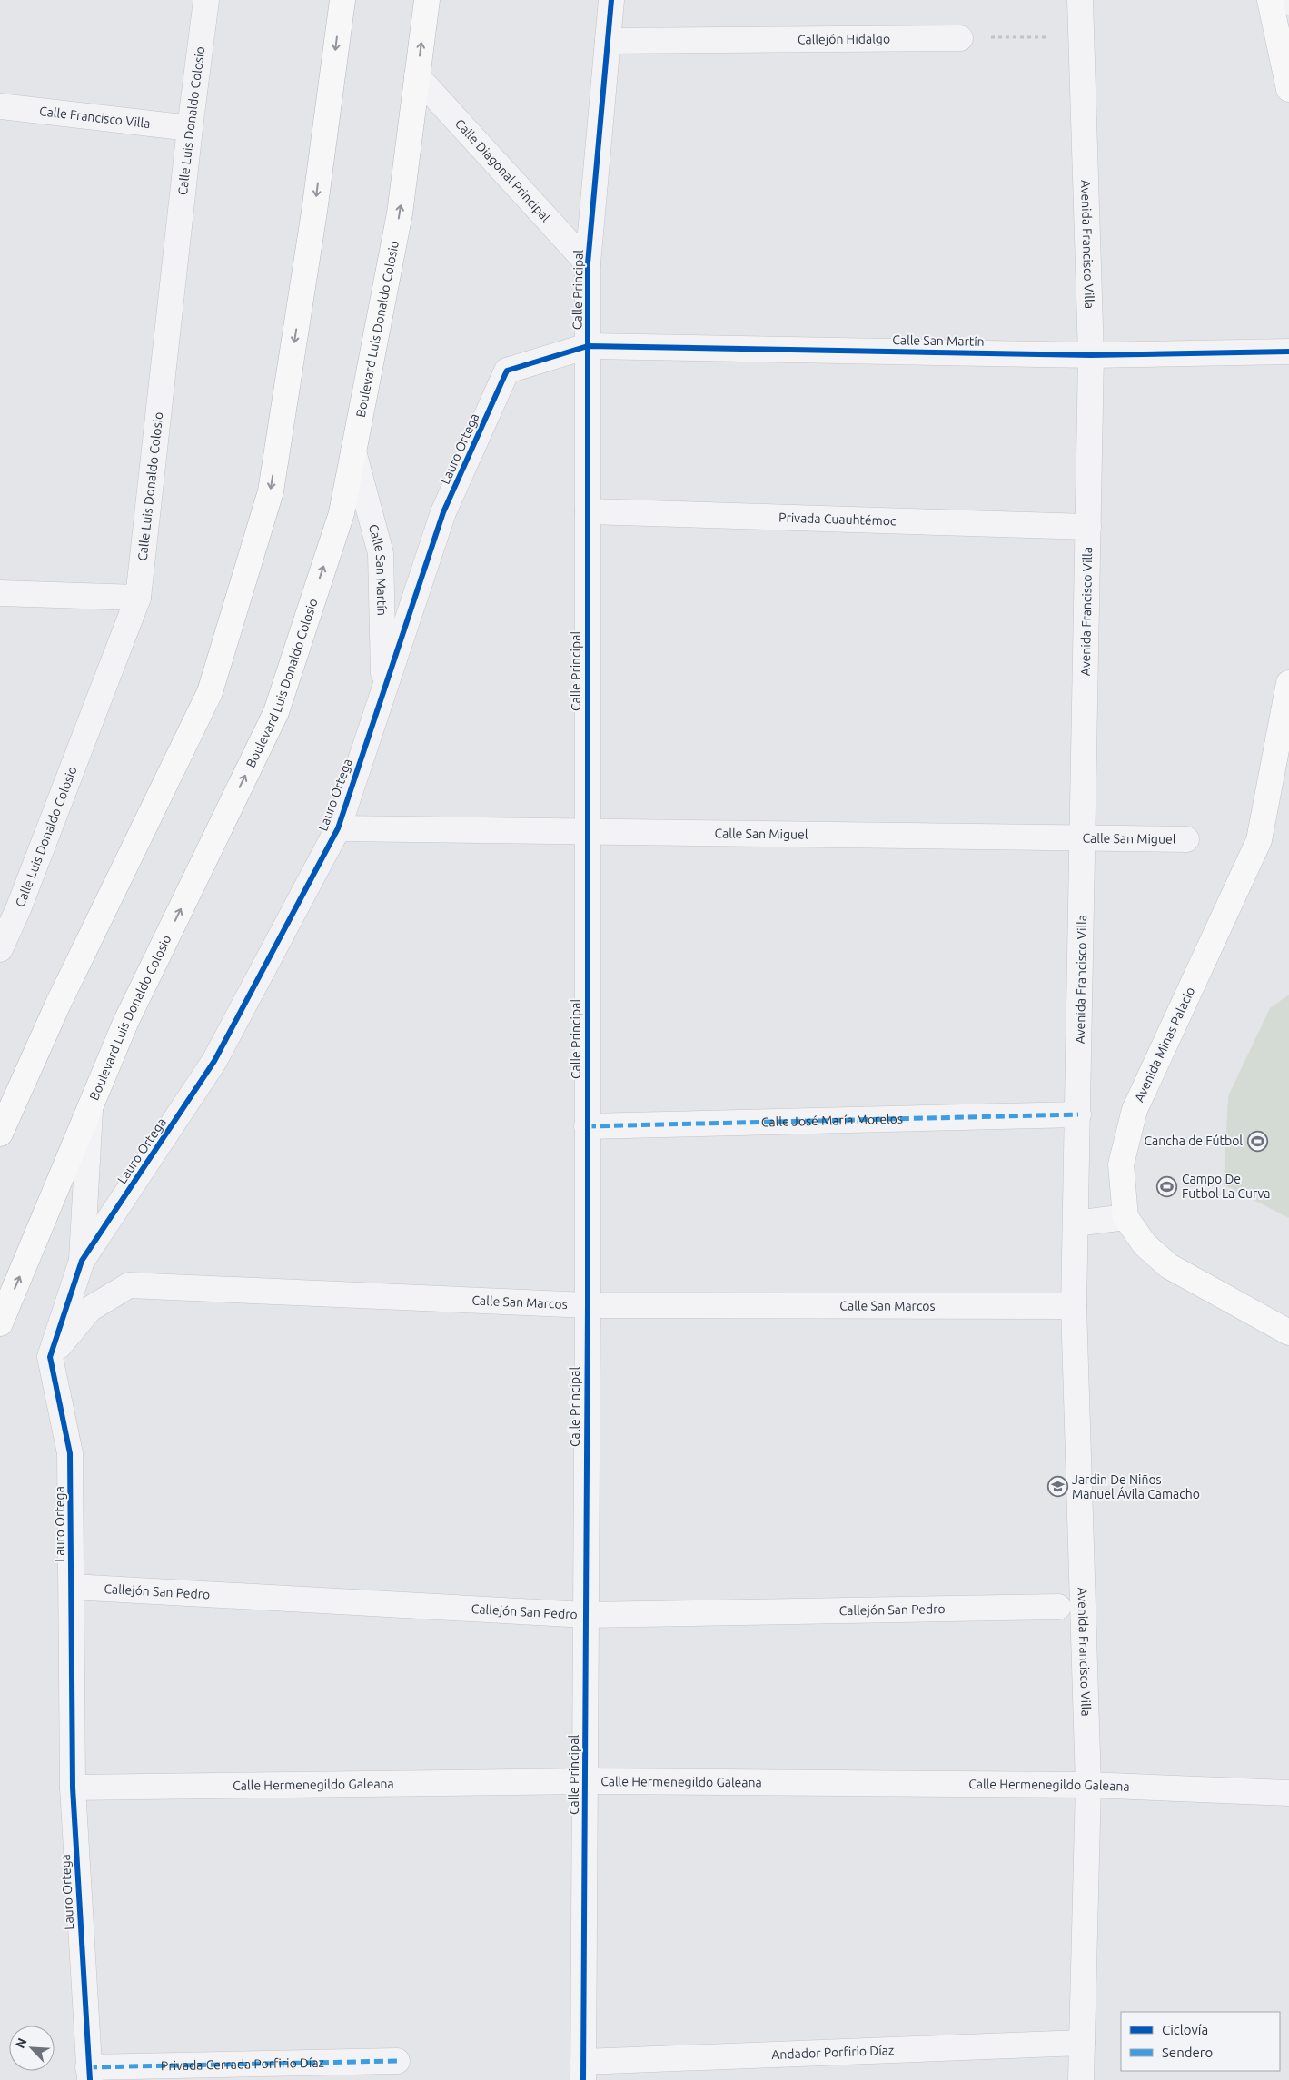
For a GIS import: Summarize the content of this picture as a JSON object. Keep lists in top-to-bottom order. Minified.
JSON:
{"streets":{"main road":["Boulevard Luis Donaldo Colosio","Avenida Minas Palacio"],"street":["Callejón Hidalgo","Calle Francisco Villa","Calle Luis Donaldo Colosio","Calle Diagonal Principal","Avenida Francisco Villa","Calle Principal","Calle San Martín","Lauro Ortega","Privada Cuauhtémoc","Calle San Miguel","Calle José María Morelos","Calle San Marcos","Callejón San Pedro","Calle Hermenegildo Galeana","Andador Porfirio Díaz","Privada Cerrada Porfirio Díaz"]},"crossings":[["Callejón Hidalgo","Calle Principal"],["Calle Francisco Villa","Calle Luis Donaldo Colosio"],["Calle Diagonal Principal","Calle Principal"],["Calle Diagonal Principal","Boulevard Luis Donaldo Colosio"],["Avenida Francisco Villa","Calle San Martín"],["Avenida Francisco Villa","Privada Cuauhtémoc"],["Avenida Francisco Villa","Calle San Miguel"],["Avenida Francisco Villa","Calle José María Morelos"],["Avenida Francisco Villa","Calle San Marcos"],["Avenida Francisco Villa","Calle Hermenegildo Galeana"],["Avenida Francisco Villa","Andador Porfirio Díaz"],["Calle Principal","Calle San Martín"],["Calle Principal","Lauro Ortega"],["Calle Principal","Privada Cuauhtémoc"],["Calle Principal","Calle San Miguel"],["Calle Principal","Calle José María Morelos"],["Calle Principal","Calle San Marcos"],["Calle Principal","Callejón San Pedro"],["Calle Principal","Calle Hermenegildo Galeana"],["Calle Principal","Andador Porfirio Díaz"],["Boulevard Luis Donaldo Colosio","Calle San Martín"],["Calle San Martín","Lauro Ortega"],["Lauro Ortega","Calle San Miguel"],["Lauro Ortega","Calle San Marcos"],["Lauro Ortega","Callejón San Pedro"],["Lauro Ortega","Calle Hermenegildo Galeana"],["Lauro Ortega","Privada Cerrada Porfirio Díaz"]],"places":{"sports":["Cancha de Fútbol","Campo De Futbol La Curva"],"school or university":["Jardin De Niños Manuel Ávila Camacho"]},"legend":["Ciclovía","Sendero"],"north":"top left"}
